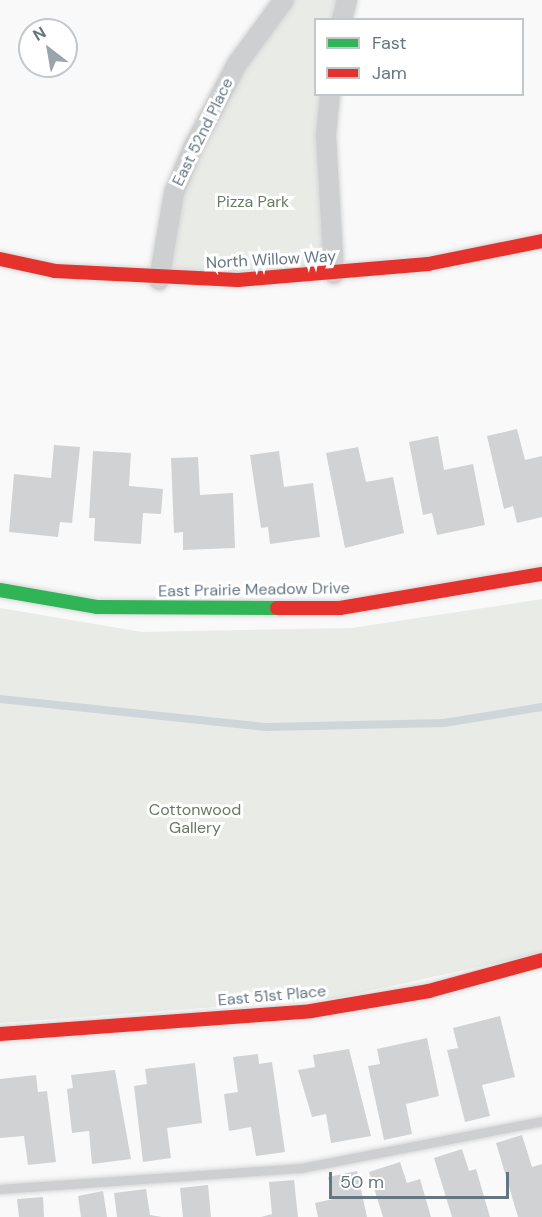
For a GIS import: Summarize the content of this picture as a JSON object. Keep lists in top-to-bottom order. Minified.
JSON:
{"streets":{"street":["East 52nd Place","North Willow Way","East Prairie Meadow Drive","East 51st Place"]},"crossings":[["East 52nd Place","North Willow Way"]],"parks":["Pizza Park","Cottonwood Gallery"],"legend":["Fast","Jam"],"scale_bar":"50 m","north":"top left"}
